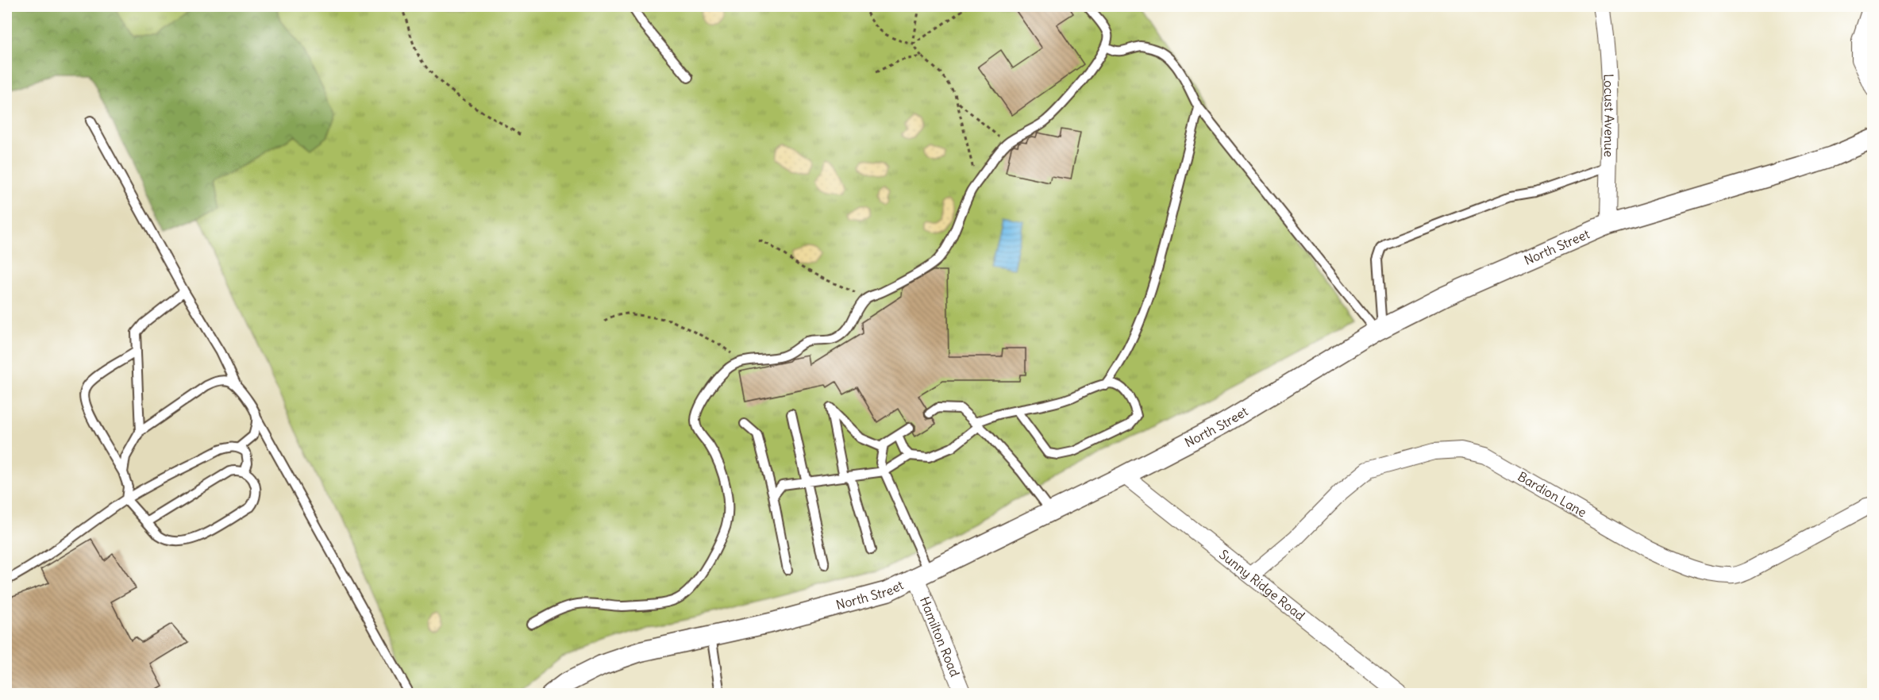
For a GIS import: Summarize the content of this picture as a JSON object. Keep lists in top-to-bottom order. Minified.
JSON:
{"streets":{"street":["Locust Avenue","North Street","Bardion Lane","Sunny Ridge Road","Hamilton Road"]},"crossings":[["Locust Avenue","North Street"],["North Street","Sunny Ridge Road"],["North Street","Hamilton Road"],["Bardion Lane","Sunny Ridge Road"]]}
